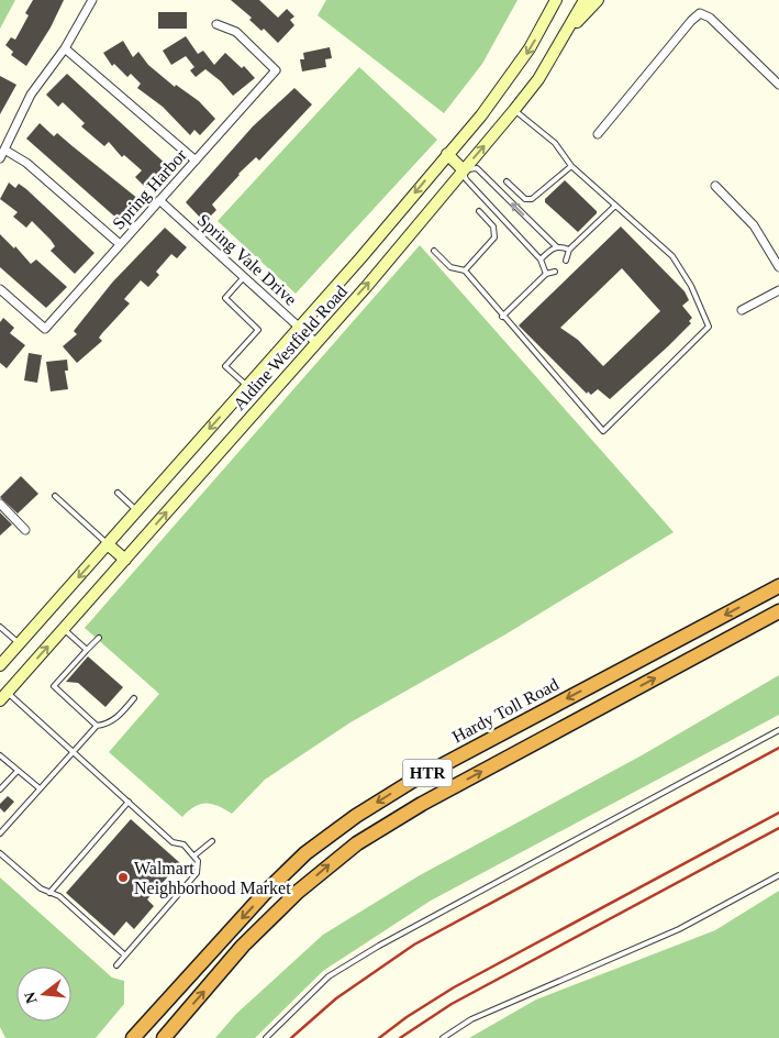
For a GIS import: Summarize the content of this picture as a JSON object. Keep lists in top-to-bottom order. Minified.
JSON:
{"streets":{"highway":["Hardy Toll Road","HTR"],"main road":["Aldine Westfield Road"],"street":["Spring Harbor","Spring Vale Drive"]},"crossings":[["Spring Harbor","Spring Vale Drive"],["Spring Vale Drive","Aldine Westfield Road"]],"places":["Walmart Neighborhood Market"],"north":"left"}
